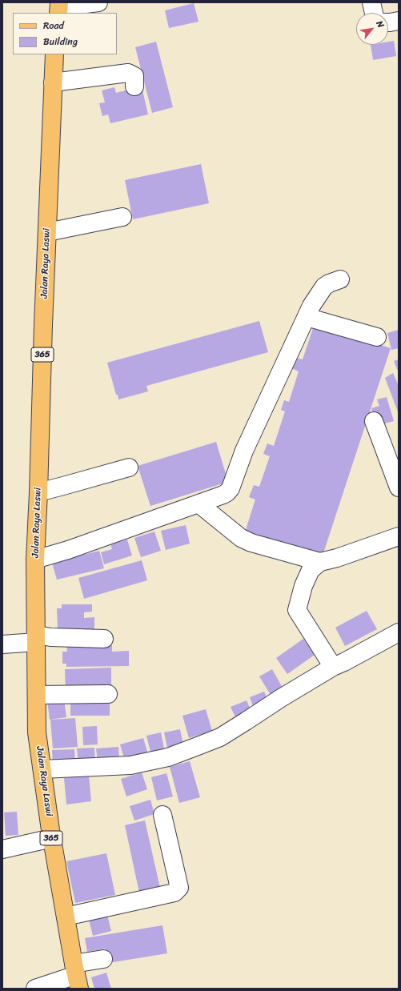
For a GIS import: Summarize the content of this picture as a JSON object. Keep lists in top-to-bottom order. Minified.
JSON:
{"streets":{"main road":["Jalan Raya Laswi","365"]},"legend":["Road","Building"],"north":"top right"}
